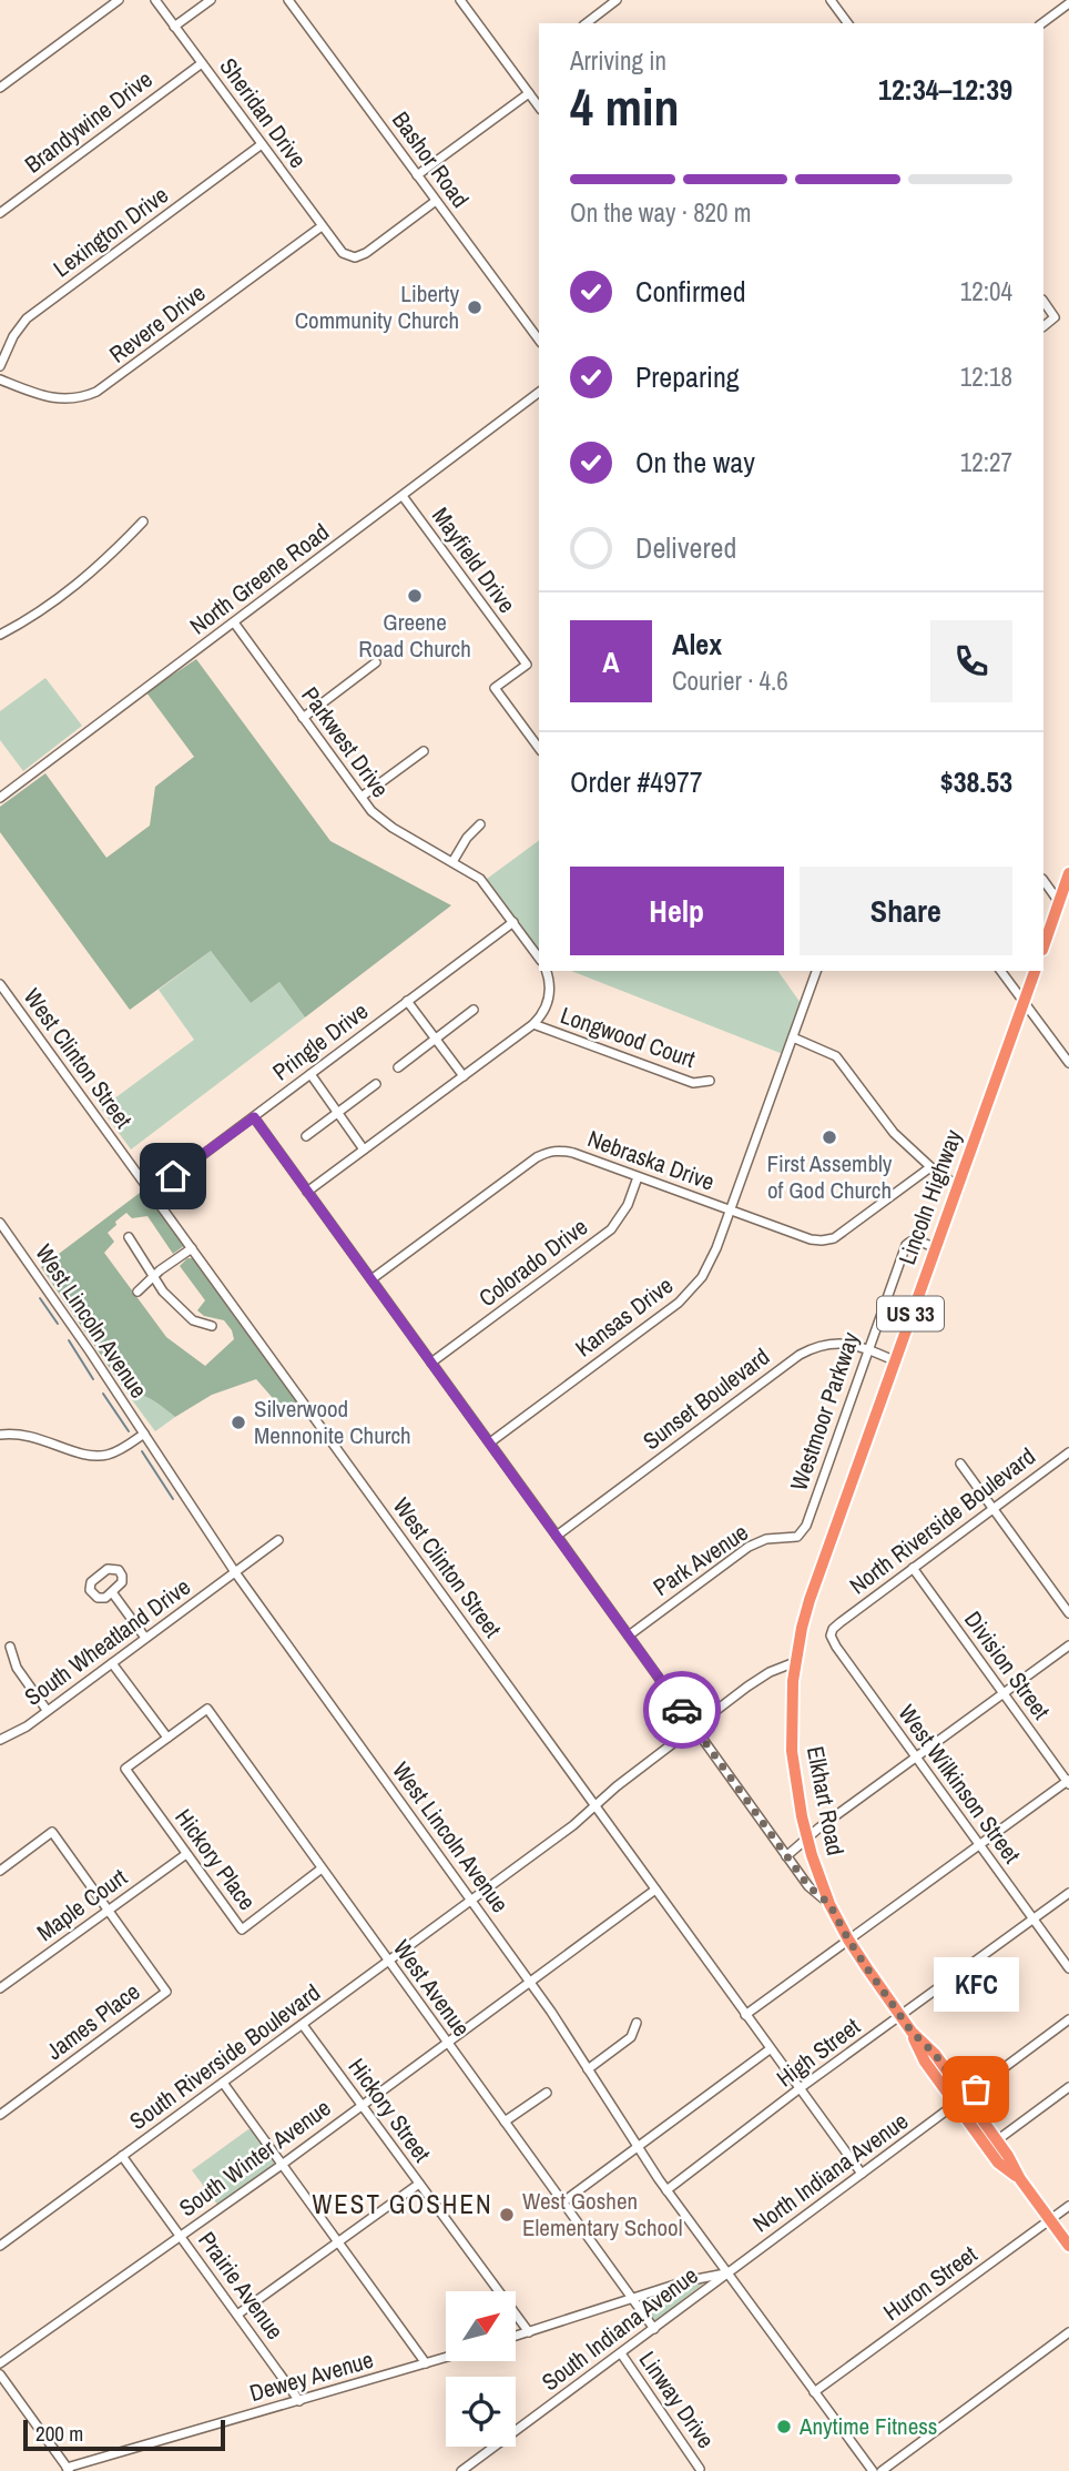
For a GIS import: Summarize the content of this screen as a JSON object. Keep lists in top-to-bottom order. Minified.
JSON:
{"streets":{"highway":["Lincoln Highway","US 33","Elkhart Road"],"street":["Sheridan Drive","Brandywine Drive","Bashor Road","Lexington Drive","Revere Drive","Mayfield Drive","North Greene Road","Parkwest Drive","Longwood Court","Pringle Drive","West Clinton Street","Nebraska Drive","Colorado Drive","Kansas Drive","West Lincoln Avenue","Sunset Boulevard","Westmoor Parkway","North Riverside Boulevard","Park Avenue","South Wheatland Drive","Division Street","West Wilkinson Street","Hickory Place","Maple Court","West Avenue","James Place","High Street","South Riverside Boulevard","Hickory Street","South Winter Avenue","North Indiana Avenue","Huron Street","Prairie Avenue","South Indiana Avenue","Dewey Avenue","Linway Drive"]},"crossings":[["Sheridan Drive","Brandywine Drive"],["Sheridan Drive","Bashor Road"],["Sheridan Drive","Lexington Drive"],["Sheridan Drive","Revere Drive"],["Mayfield Drive","North Greene Road"],["North Greene Road","Parkwest Drive"],["Parkwest Drive","Pringle Drive"],["Pringle Drive","West Clinton Street"],["West Clinton Street","High Street"],["West Clinton Street","South Winter Avenue"],["West Clinton Street","North Indiana Avenue"],["Nebraska Drive","Colorado Drive"],["Nebraska Drive","Kansas Drive"],["Lincoln Highway","Sunset Boulevard"],["Lincoln Highway","Westmoor Parkway"],["Lincoln Highway","Elkhart Road"],["US 33","Elkhart Road"],["US 33","High Street"],["US 33","North Indiana Avenue"],["US 33","Huron Street"],["West Lincoln Avenue","South Wheatland Drive"],["West Lincoln Avenue","High Street"],["West Lincoln Avenue","South Riverside Boulevard"],["West Lincoln Avenue","South Winter Avenue"],["West Lincoln Avenue","North Indiana Avenue"],["West Lincoln Avenue","Huron Street"],["West Lincoln Avenue","South Indiana Avenue"],["Sunset Boulevard","Westmoor Parkway"],["Westmoor Parkway","Park Avenue"],["North Riverside Boulevard","Division Street"],["North Riverside Boulevard","West Wilkinson Street"],["West Wilkinson Street","High Street"],["Hickory Place","Maple Court"],["Hickory Place","West Avenue"],["Maple Court","James Place"],["West Avenue","South Riverside Boulevard"],["West Avenue","South Winter Avenue"],["West Avenue","South Indiana Avenue"],["South Riverside Boulevard","Hickory Street"],["South Riverside Boulevard","Prairie Avenue"],["Hickory Street","South Winter Avenue"],["South Winter Avenue","Prairie Avenue"],["North Indiana Avenue","South Indiana Avenue"],["Prairie Avenue","Dewey Avenue"],["South Indiana Avenue","Linway Drive"]],"districts":["WEST GOSHEN"],"places":["Liberty Community Church","Greene Road Church","First Assembly of God Church","Silverwood Mennonite Church","KFC","West Goshen Elementary School","Anytime Fitness"],"scale_bar":"200 m","north":"top right","page":{"heading":["4 min","Arriving in","12:34–12:39"],"panel":["Alex","Courier · 4.6","Order #4977","$38.53"],"bar":"On the way · 820 m","list":[["Confirmed","12:04"],["Preparing","12:18"],["On the way","12:27"],"Delivered"],"round":"A","buttons":["Help","Share"],"bubble":"KFC","scale":"200 m"}}
